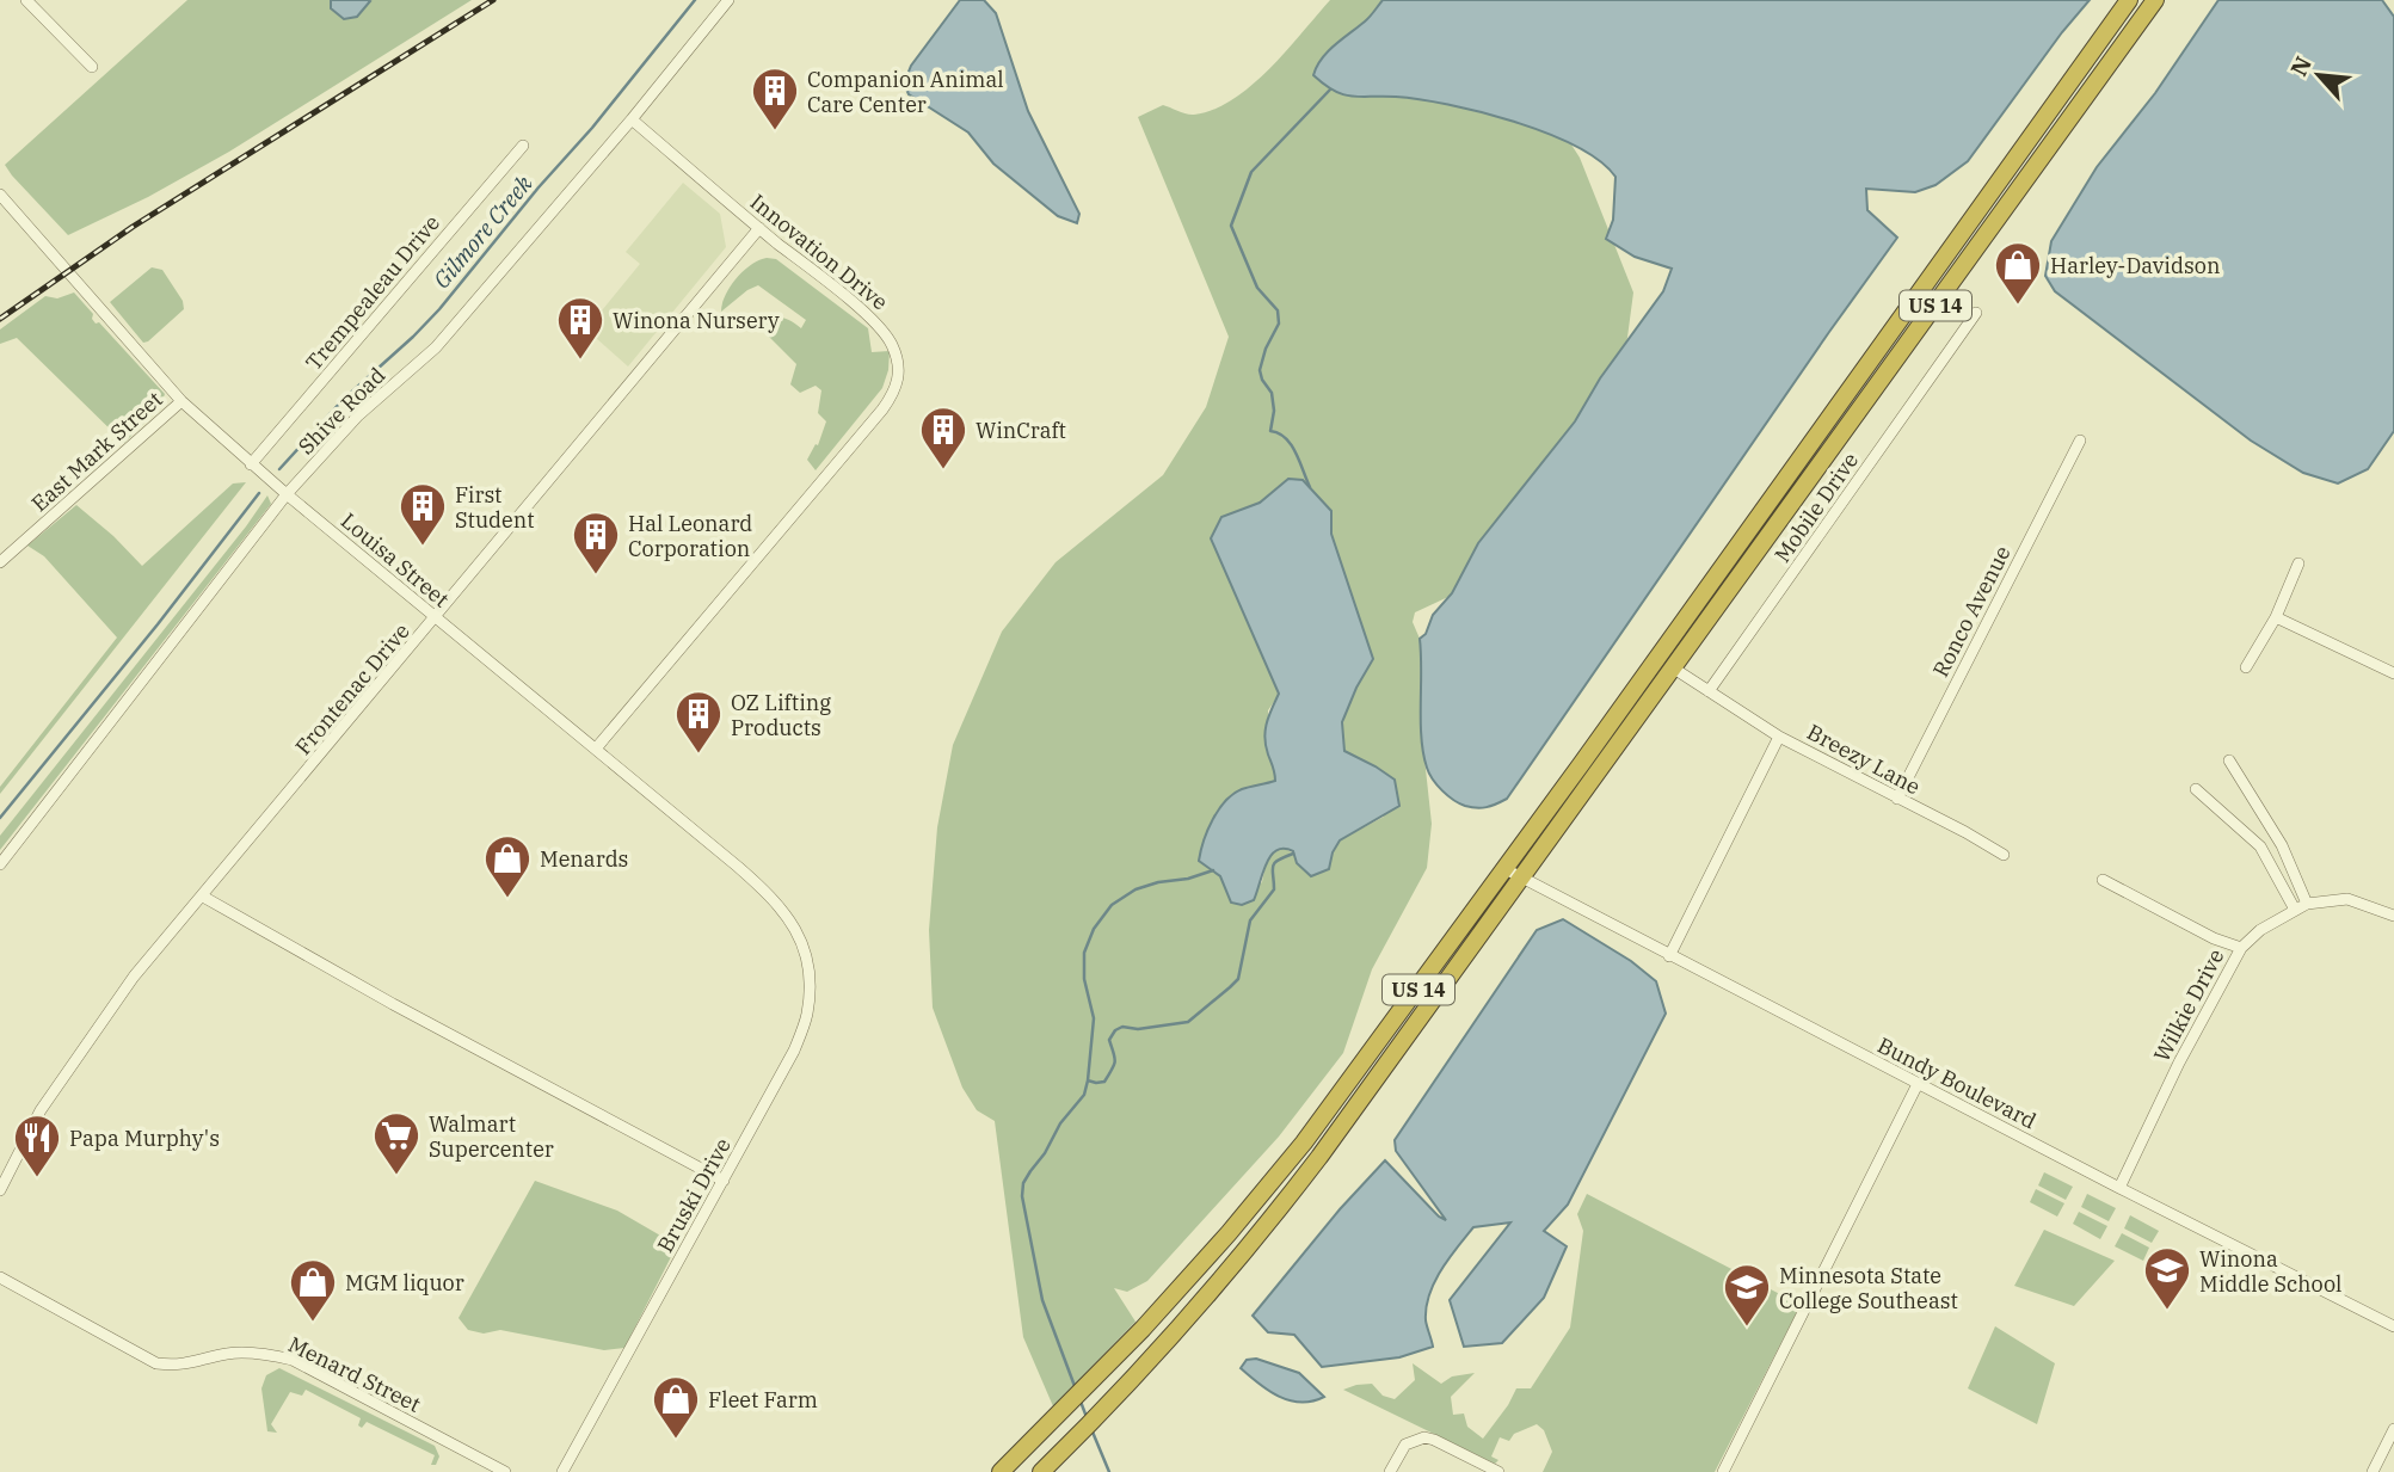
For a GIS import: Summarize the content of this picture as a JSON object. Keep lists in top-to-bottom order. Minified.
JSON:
{"streets":{"highway":["US 14"],"street":["Innovation Drive","Trempealeau Drive","Shive Road","East Mark Street","Mobile Drive","Louisa Street","Ronco Avenue","Frontenac Drive","Breezy Lane","Wilkie Drive","Bundy Boulevard","Bruski Drive","Menard Street"]},"crossings":[["Innovation Drive","Shive Road"],["Innovation Drive","Louisa Street"],["Innovation Drive","Frontenac Drive"],["Trempealeau Drive","Louisa Street"],["US 14","Bundy Boulevard"],["Shive Road","Louisa Street"],["East Mark Street","Louisa Street"],["Mobile Drive","Breezy Lane"],["Louisa Street","Frontenac Drive"],["Louisa Street","Bruski Drive"],["Ronco Avenue","Breezy Lane"],["Wilkie Drive","Bundy Boulevard"]],"water":["Gilmore Creek"],"places":{"building":["Companion Animal Care Center","Winona Nursery","WinCraft","First Student","Hal Leonard Corporation","OZ Lifting Products"],"shop":["Harley-Davidson","Menards","MGM liquor","Fleet Farm"],"supermarket":["Walmart Supercenter"],"restaurant":["Papa Murphy's"],"school or university":["Winona Middle School","Minnesota State College Southeast"]},"north":"top left"}
